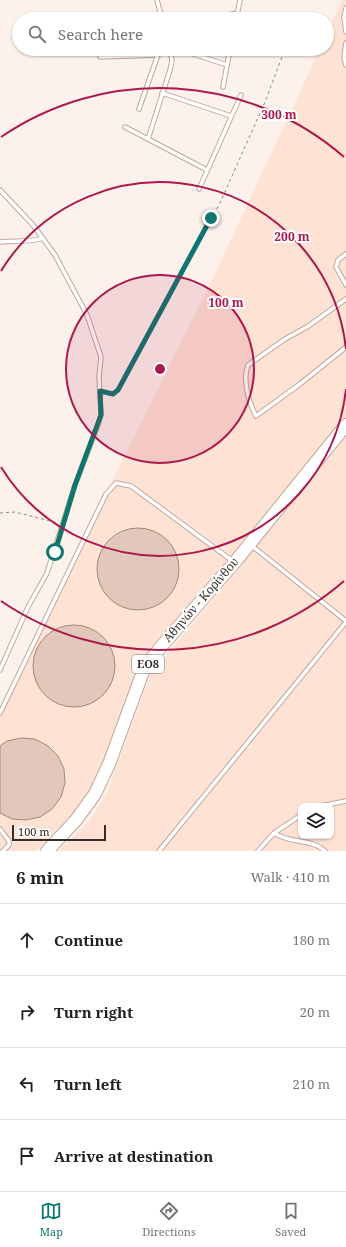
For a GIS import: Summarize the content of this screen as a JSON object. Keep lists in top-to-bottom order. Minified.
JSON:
{"streets":{"main road":["Αθηνών - Κορίνθου","ΕΟ8"]},"scale_bar":"100 m","page":{"search":"Search here","scale":"100 m","heading":["6 min","Walk · 410 m"],"list":[["Continue","180 m"],["Turn right","20 m"],["Turn left","210 m"],"Arrive at destination"],"nav":["Map","Directions","Saved"]},"rings":["300 m","200 m","100 m"]}
